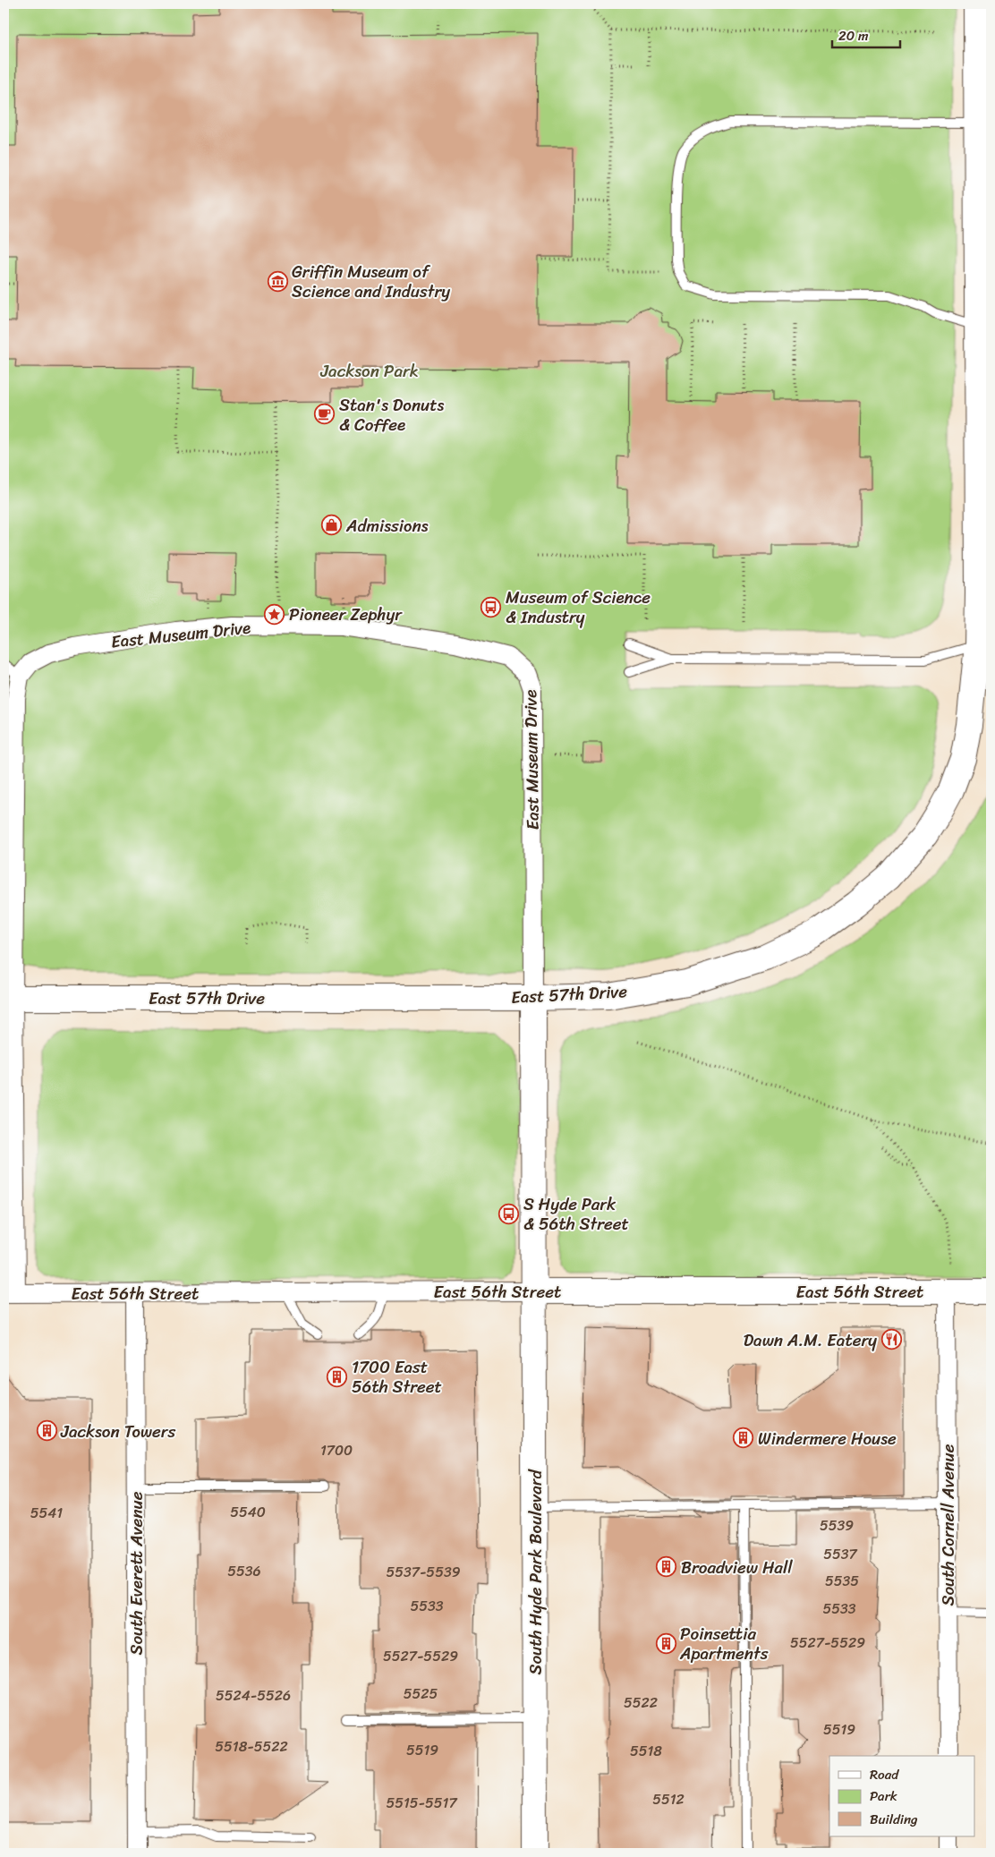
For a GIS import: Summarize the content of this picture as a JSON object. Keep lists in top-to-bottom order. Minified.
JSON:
{"streets":{"main road":["East 57th Drive","East 56th Street","South Hyde Park Boulevard"],"street":["East Museum Drive","South Cornell Avenue","South Everett Avenue"]},"crossings":[["East Museum Drive","East 57th Drive"],["East Museum Drive","South Hyde Park Boulevard"],["East 57th Drive","South Hyde Park Boulevard"],["East 56th Street","South Cornell Avenue"],["East 56th Street","South Hyde Park Boulevard"],["East 56th Street","South Everett Avenue"]],"parks":["Jackson Park"],"places":{"museum":["Griffin Museum of Science and Industry"],"cafe":["Stan's Donuts & Coffee"],"shop":["Admissions"],"bus stop":["Museum of Science & Industry","S Hyde Park & 56th Street"],"place":["Pioneer Zephyr"],"restaurant":["Dawn A.M. Eatery"],"building":["1700 East 56th Street","Jackson Towers","Windermere House","Broadview Hall","Poinsettia Apartments"]},"house_numbers":["1700","5540","5541","5539","5537","5536","5537-5539","5535","5533","5533","5527-5529","5527-5529","5525","5524-5526","5522","5519","5518-5522","5519","5518","5512","5515-5517"],"legend":["Road","Park","Building"],"scale_bar":"20 m"}
